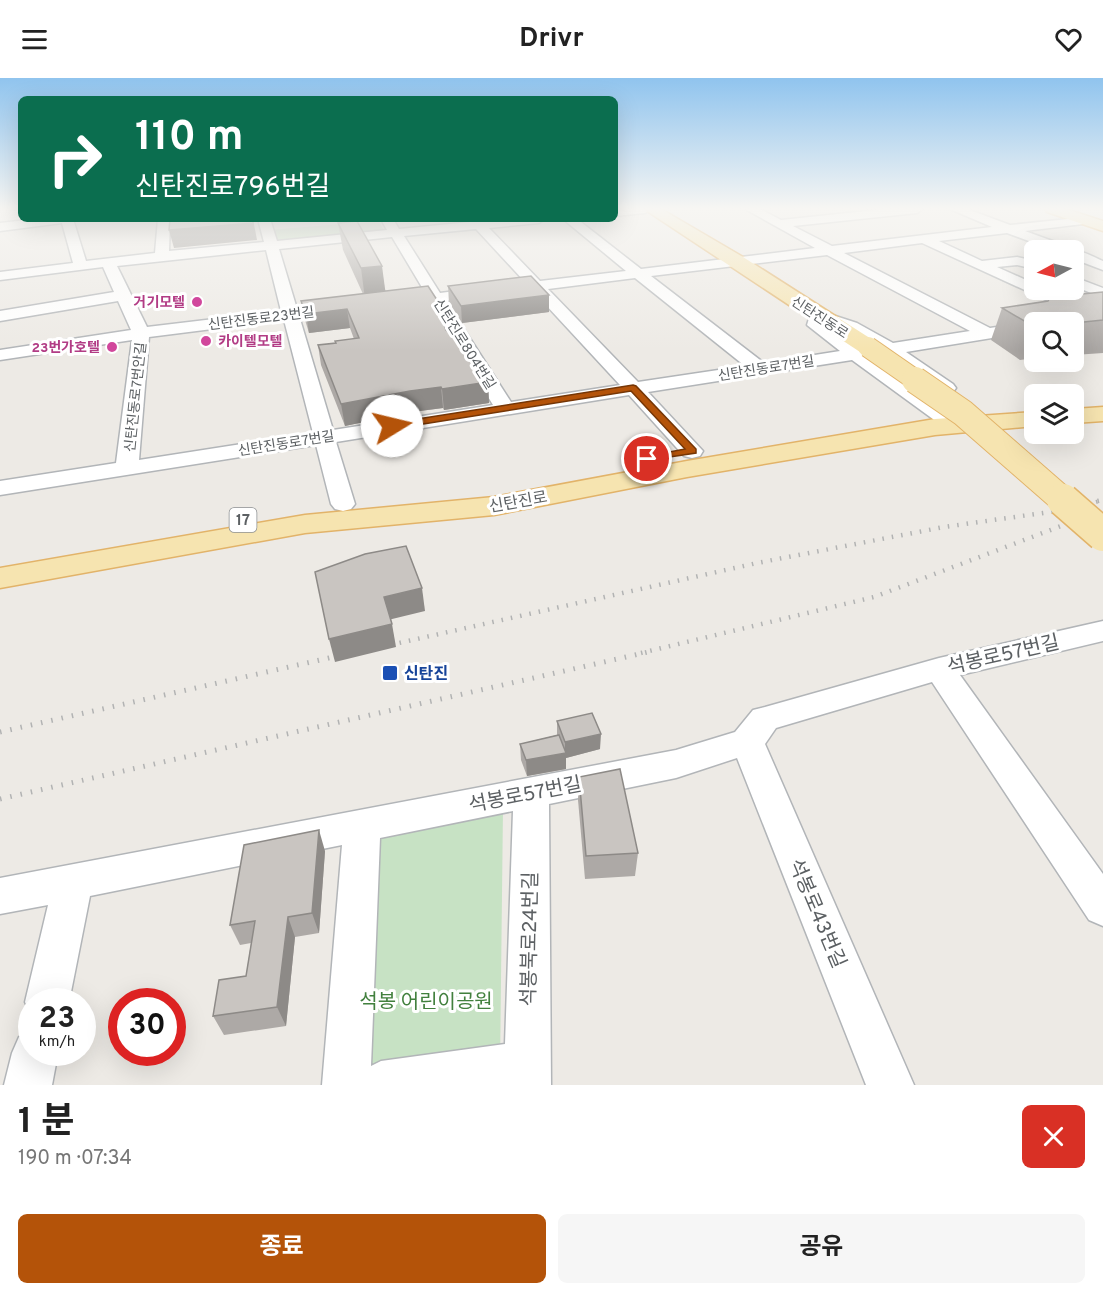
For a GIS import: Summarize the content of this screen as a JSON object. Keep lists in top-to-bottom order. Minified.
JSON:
{"streets":{"main road":["신탄진동로","신탄진로","17"],"street":["신탄진동로23번길","신탄진로804번길","신탄진동로7번길","신탄진동로7번안길","석봉로57번길","석봉로43번길","석봉북로24번길"]},"crossings":[["신탄진동로","신탄진동로7번길"],["신탄진동로23번길","신탄진동로7번안길"],["신탄진로804번길","신탄진동로7번길"],["신탄진동로7번길","신탄진동로7번안길"],["석봉로57번길","석봉로43번길"],["석봉로57번길","석봉북로24번길"]],"parks":["석봉 어린이공원"],"places":{"other":["거기모텔","카이텔모텔","23번가호텔"],"transit":["신탄진"]},"north":"left","page":{"header":"Drivr","turn":["110 m","신탄진로796번길"],"speed":"23 km/h","limit":"30","heading":["1 분","190 m · 07:34"],"buttons":["종료","공유"]}}
